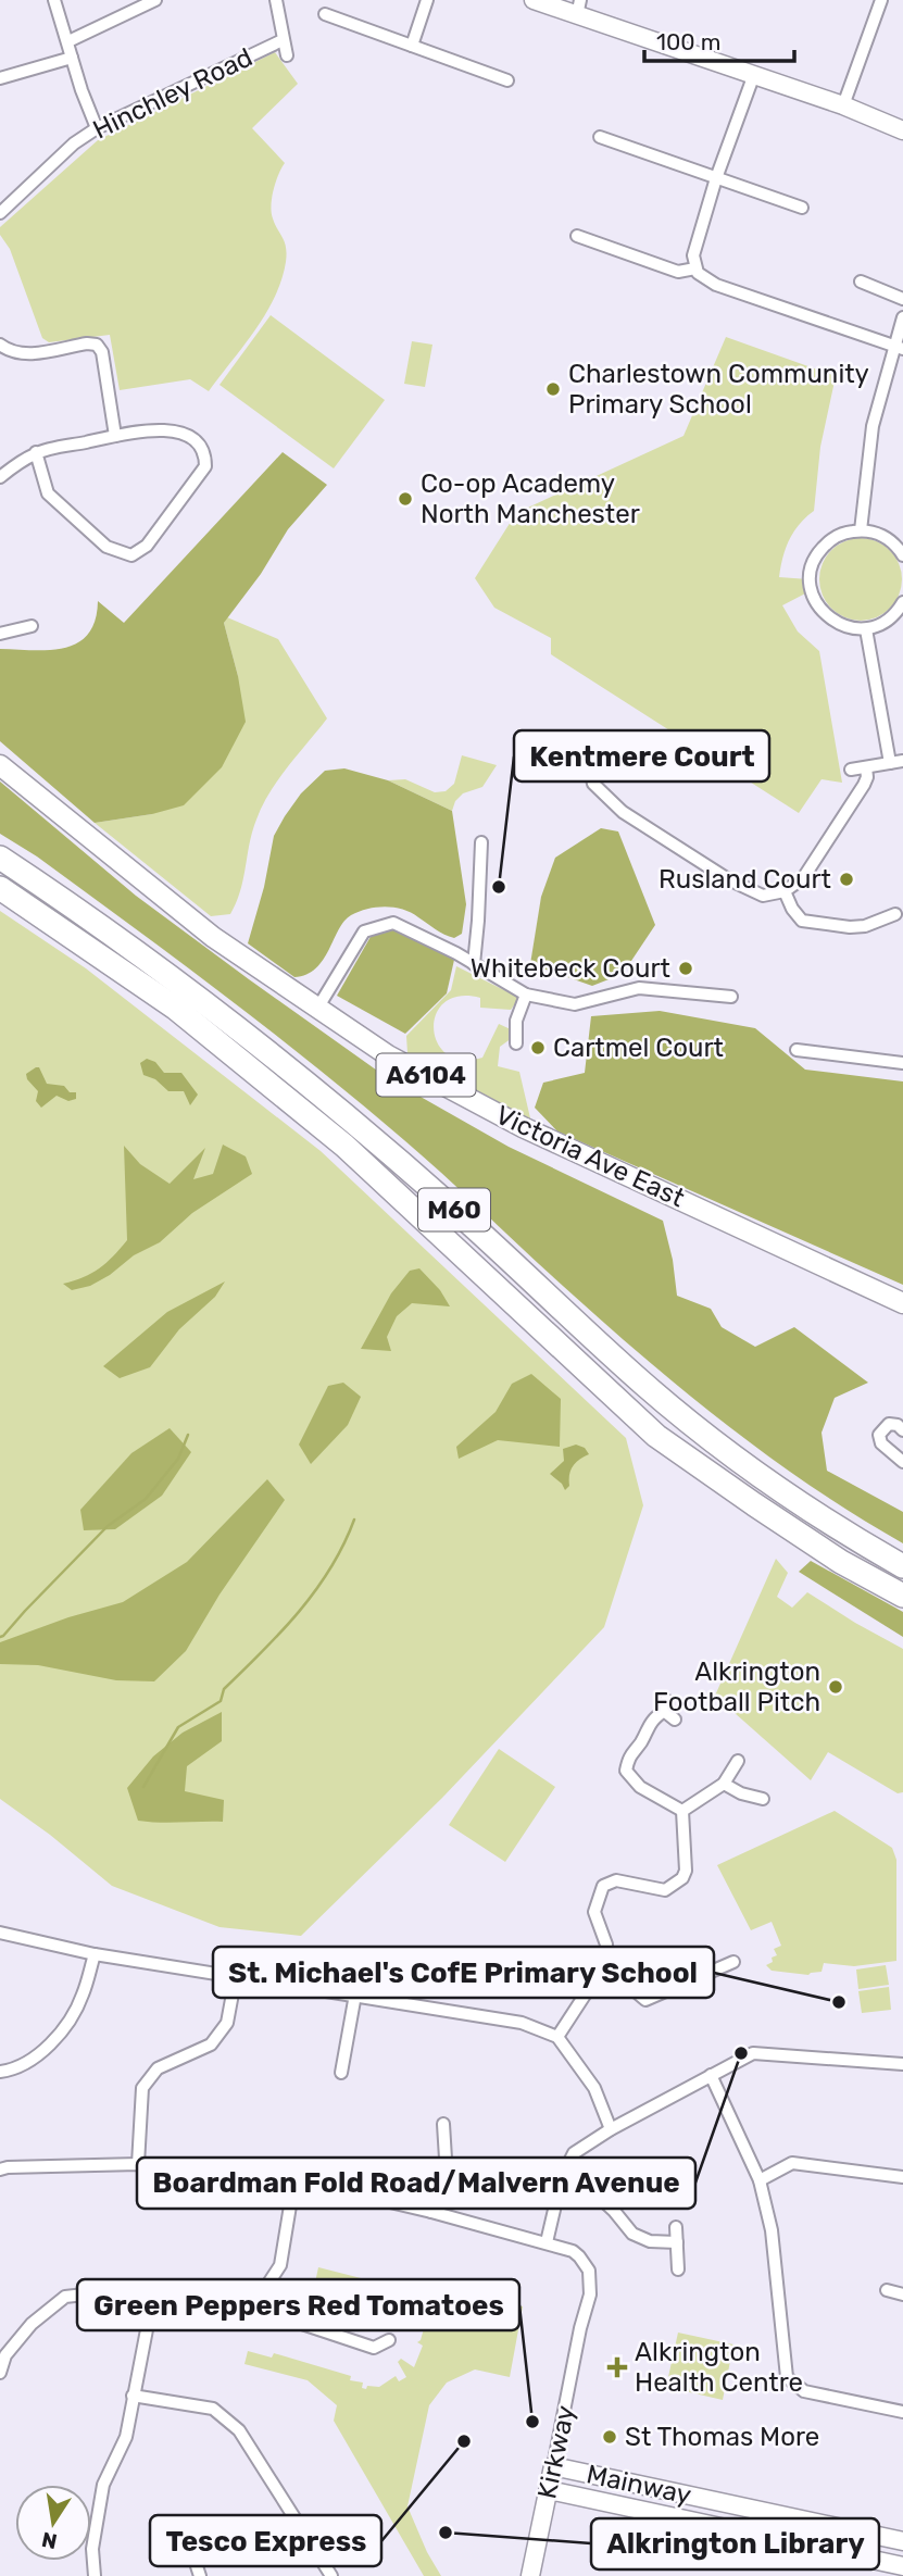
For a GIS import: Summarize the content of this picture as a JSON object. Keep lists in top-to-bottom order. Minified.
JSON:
{"streets":{"highway":["M60"],"main road":["A6104","Victoria Ave East"],"street":["Hinchley Road","Kirkway","Mainway"]},"crossings":[["Kirkway","Mainway"]],"places":{"other":["Charlestown Community Primary School","Co-op Academy North Manchester","Rusland Court","Kentmere Court","Whitebeck Court","Cartmel Court","Alkrington Football Pitch","St. Michael's CofE Primary School","Boardman Fold Road/Malvern Avenue","Green Peppers Red Tomatoes","St Thomas More","Tesco Express","Alkrington Library"],"health":["Alkrington Health Centre"]},"scale_bar":"100 m","north":"bottom"}
